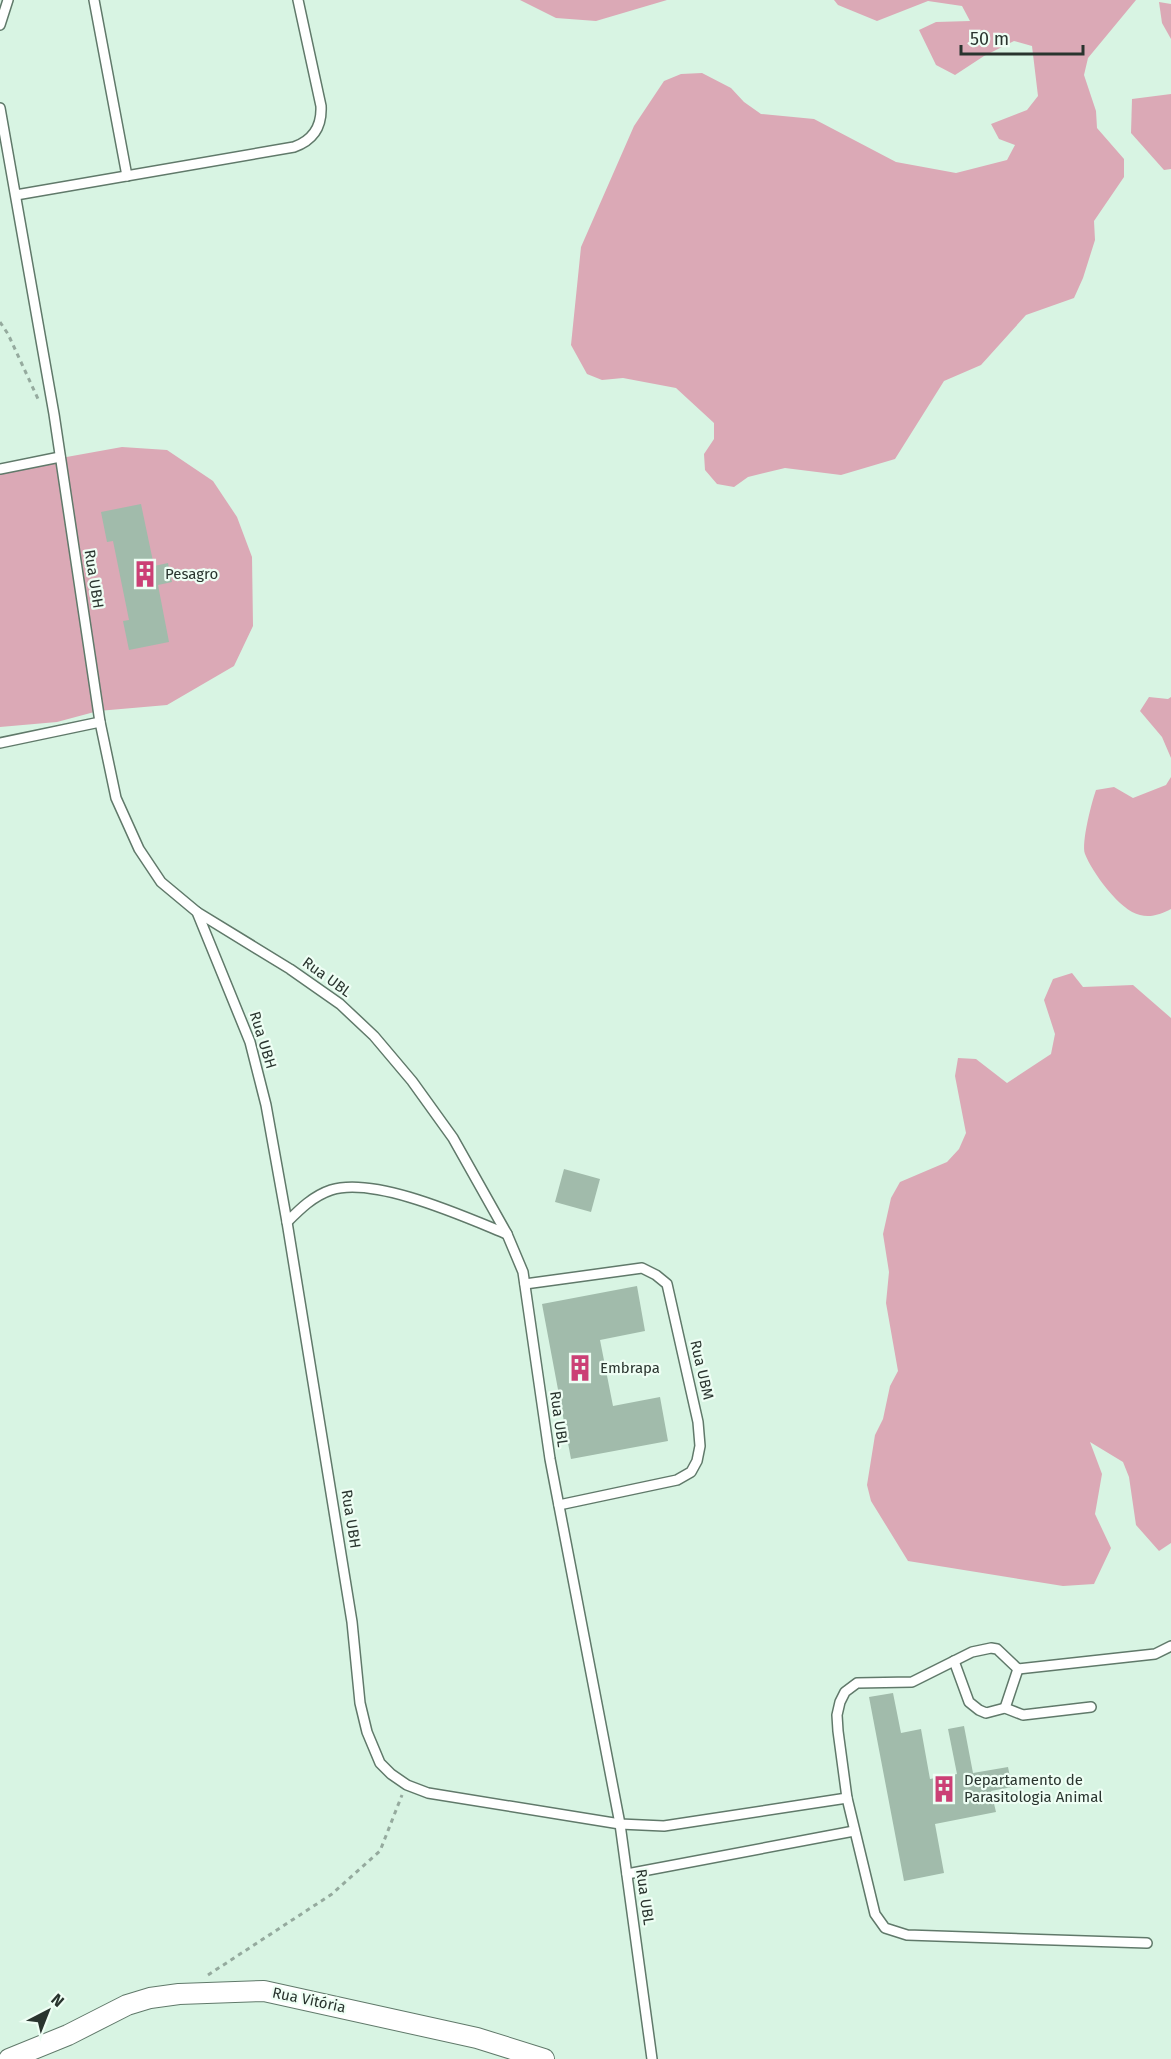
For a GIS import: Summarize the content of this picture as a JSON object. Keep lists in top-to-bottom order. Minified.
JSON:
{"streets":{"street":["Rua Vitória"],"lane":["Rua UBH","Rua UBL","Rua UBM"]},"crossings":[["Rua UBH","Rua UBL"],["Rua UBL","Rua UBM"]],"places":{"building":["Pesagro","Embrapa","Departamento de Parasitologia Animal"]},"scale_bar":"50 m","north":"top right"}
